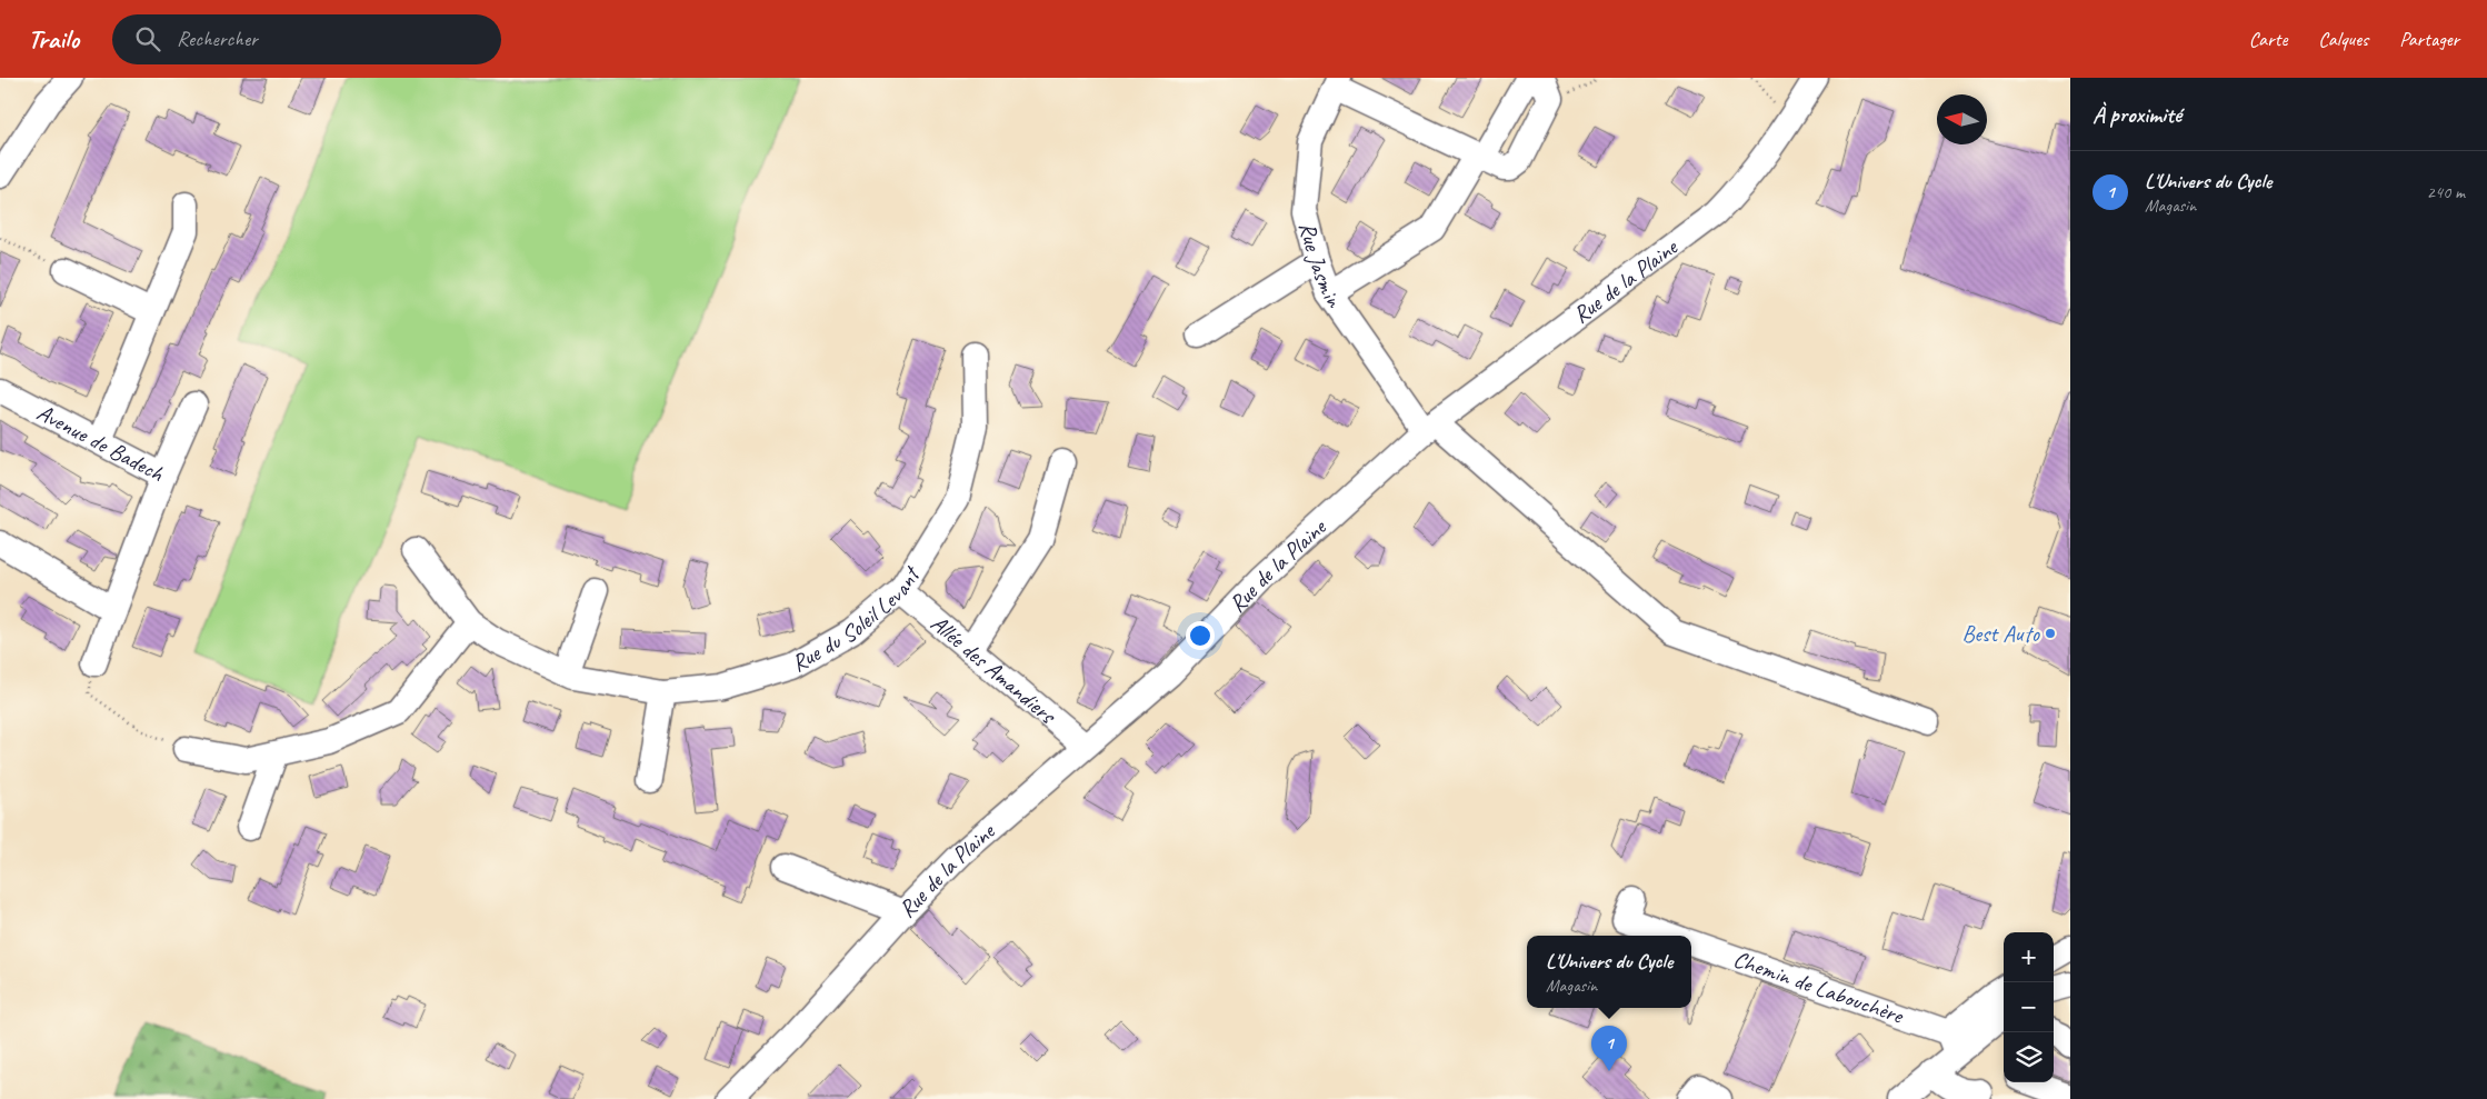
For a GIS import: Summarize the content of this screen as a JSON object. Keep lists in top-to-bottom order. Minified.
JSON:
{"streets":{"street":["Rue Jasmin","Rue de la Plaine","Avenue de Badech","Rue du Soleil Levant","Allée des Amandiers","Chemin de Labouchère"]},"crossings":[["Rue Jasmin","Rue de la Plaine"],["Rue de la Plaine","Allée des Amandiers"],["Rue du Soleil Levant","Allée des Amandiers"]],"places":["Best Auto"],"north":"left","page":{"header":"Trailo","search":"Rechercher","nav":["Carte","Calques","Partager"],"heading":"À proximité","list":[{"mark":"1","name":"L'Univers du Cycle","note":"Magasin","value":"240 m"}],"map_buttons":["+","−"],"popup":["L'Univers du Cycle","Magasin"],"pins":"1"}}
